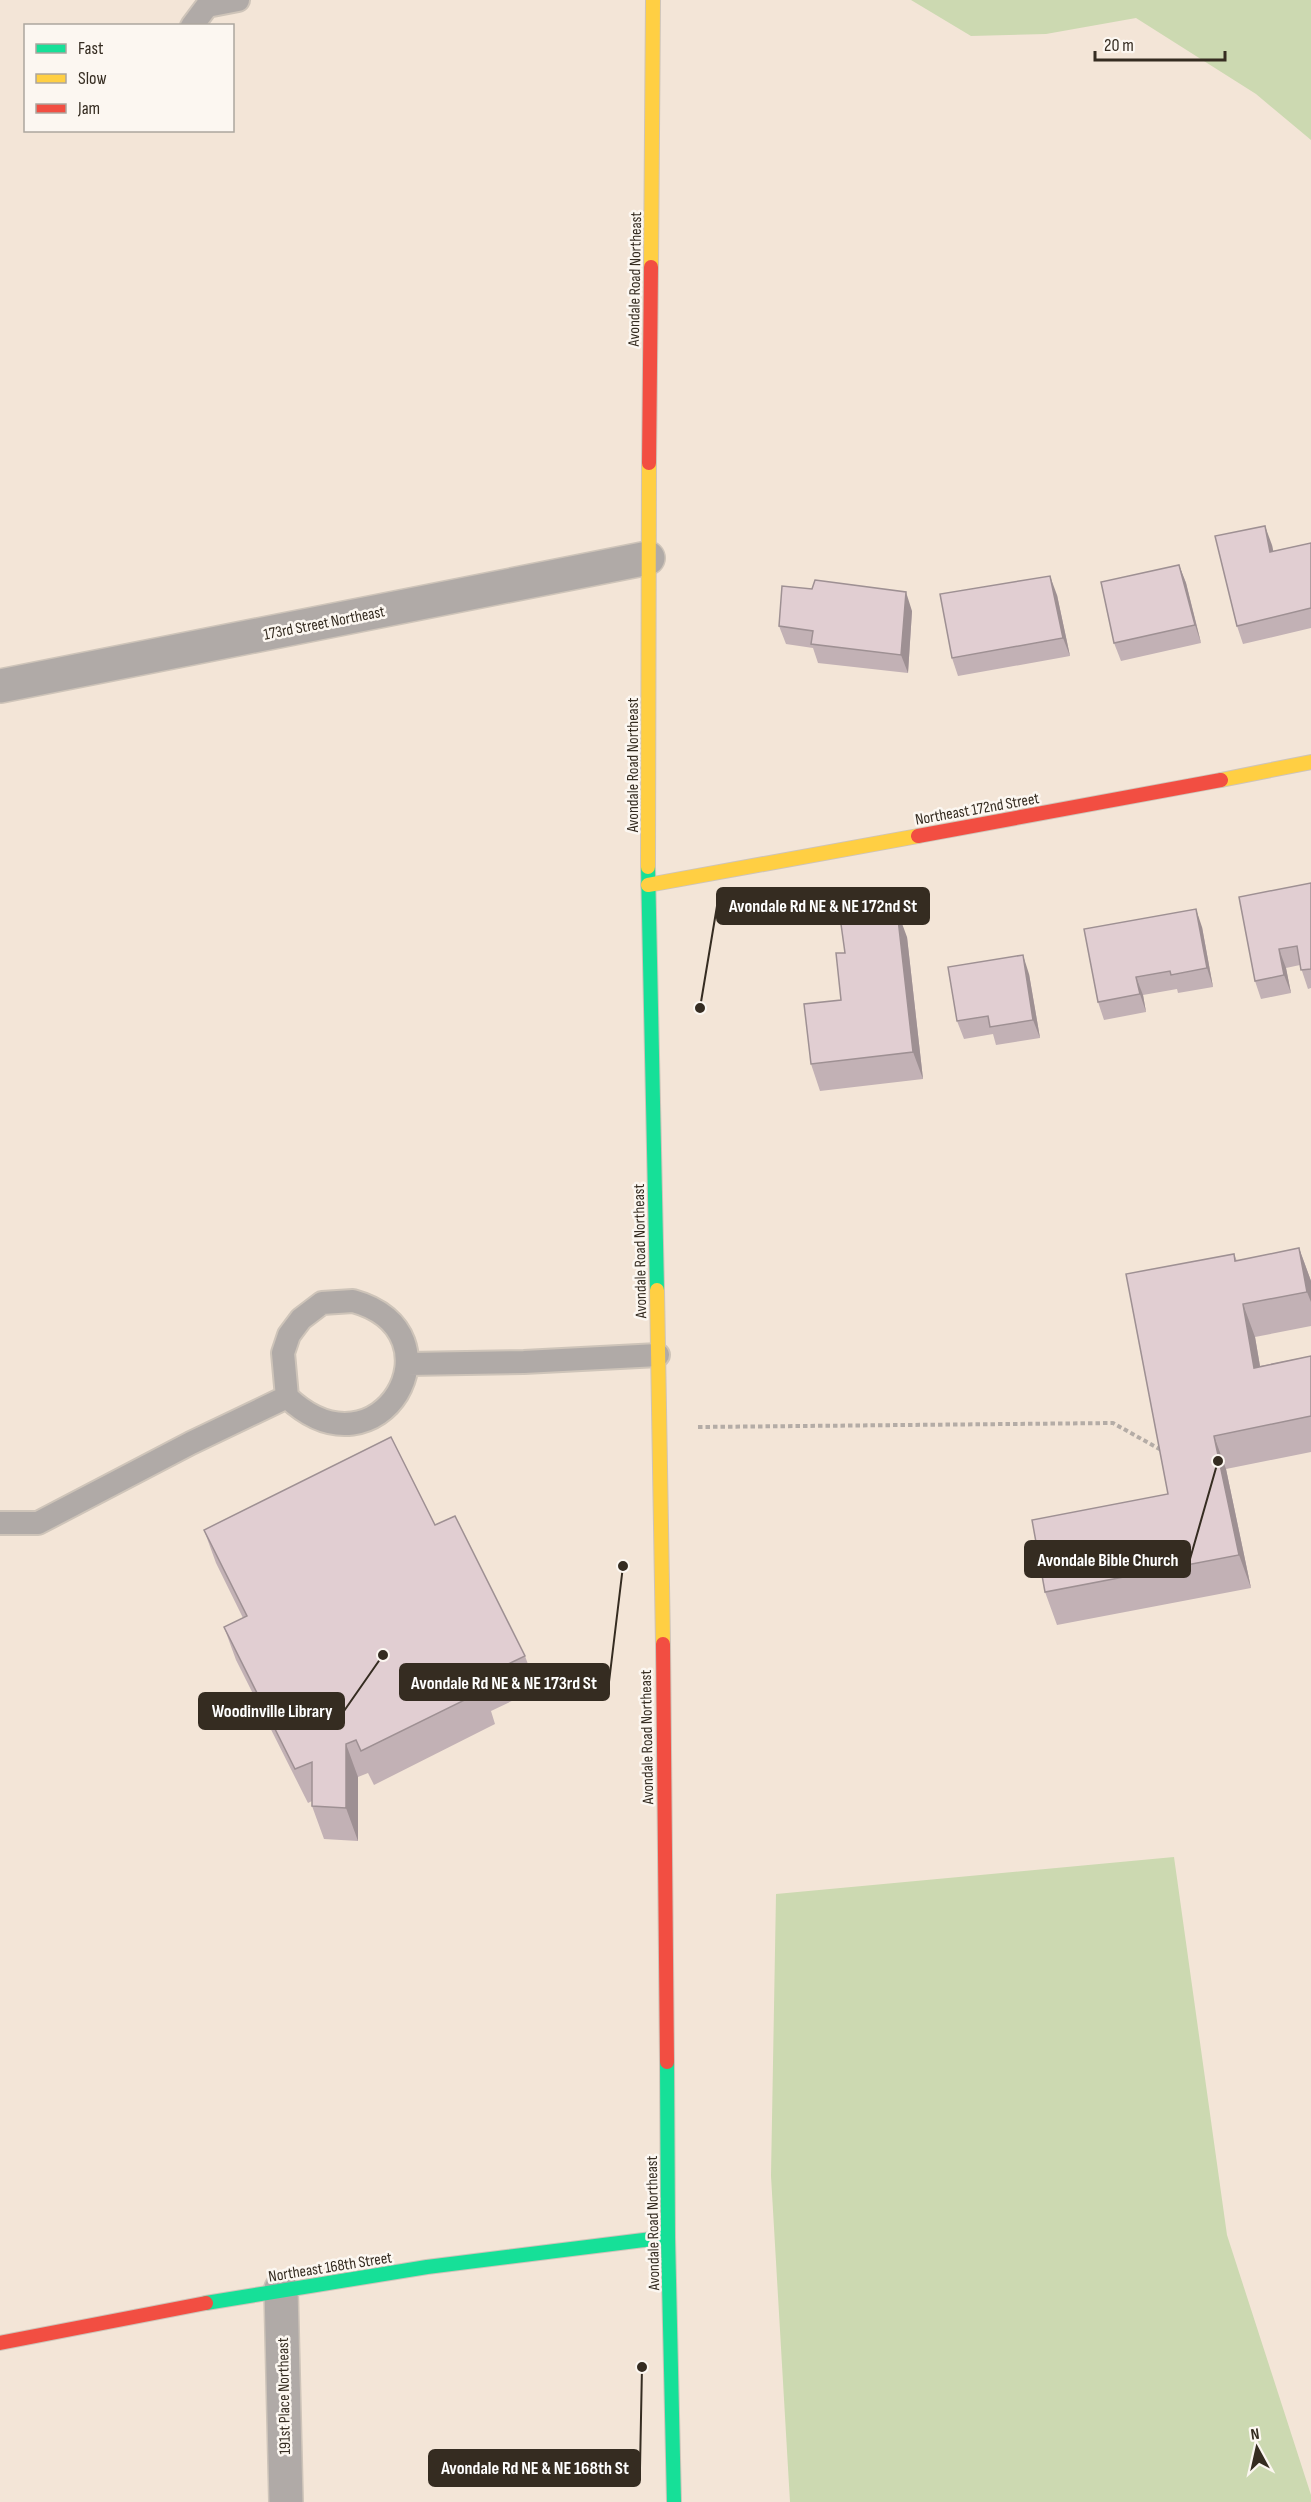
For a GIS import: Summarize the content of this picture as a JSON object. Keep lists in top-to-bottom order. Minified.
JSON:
{"streets":{"main road":["Avondale Road Northeast","Northeast 172nd Street","Northeast 168th Street"],"street":["173rd Street Northeast","191st Place Northeast"]},"crossings":[["Avondale Road Northeast","173rd Street Northeast"],["Avondale Road Northeast","Northeast 172nd Street"],["Avondale Road Northeast","Northeast 168th Street"],["Northeast 168th Street","191st Place Northeast"]],"places":["Avondale Rd NE & NE 172nd St","Avondale Bible Church","Avondale Rd NE & NE 173rd St","Woodinville Library","Avondale Rd NE & NE 168th St"],"legend":["Fast","Slow","Jam"],"scale_bar":"20 m","north":"top"}
